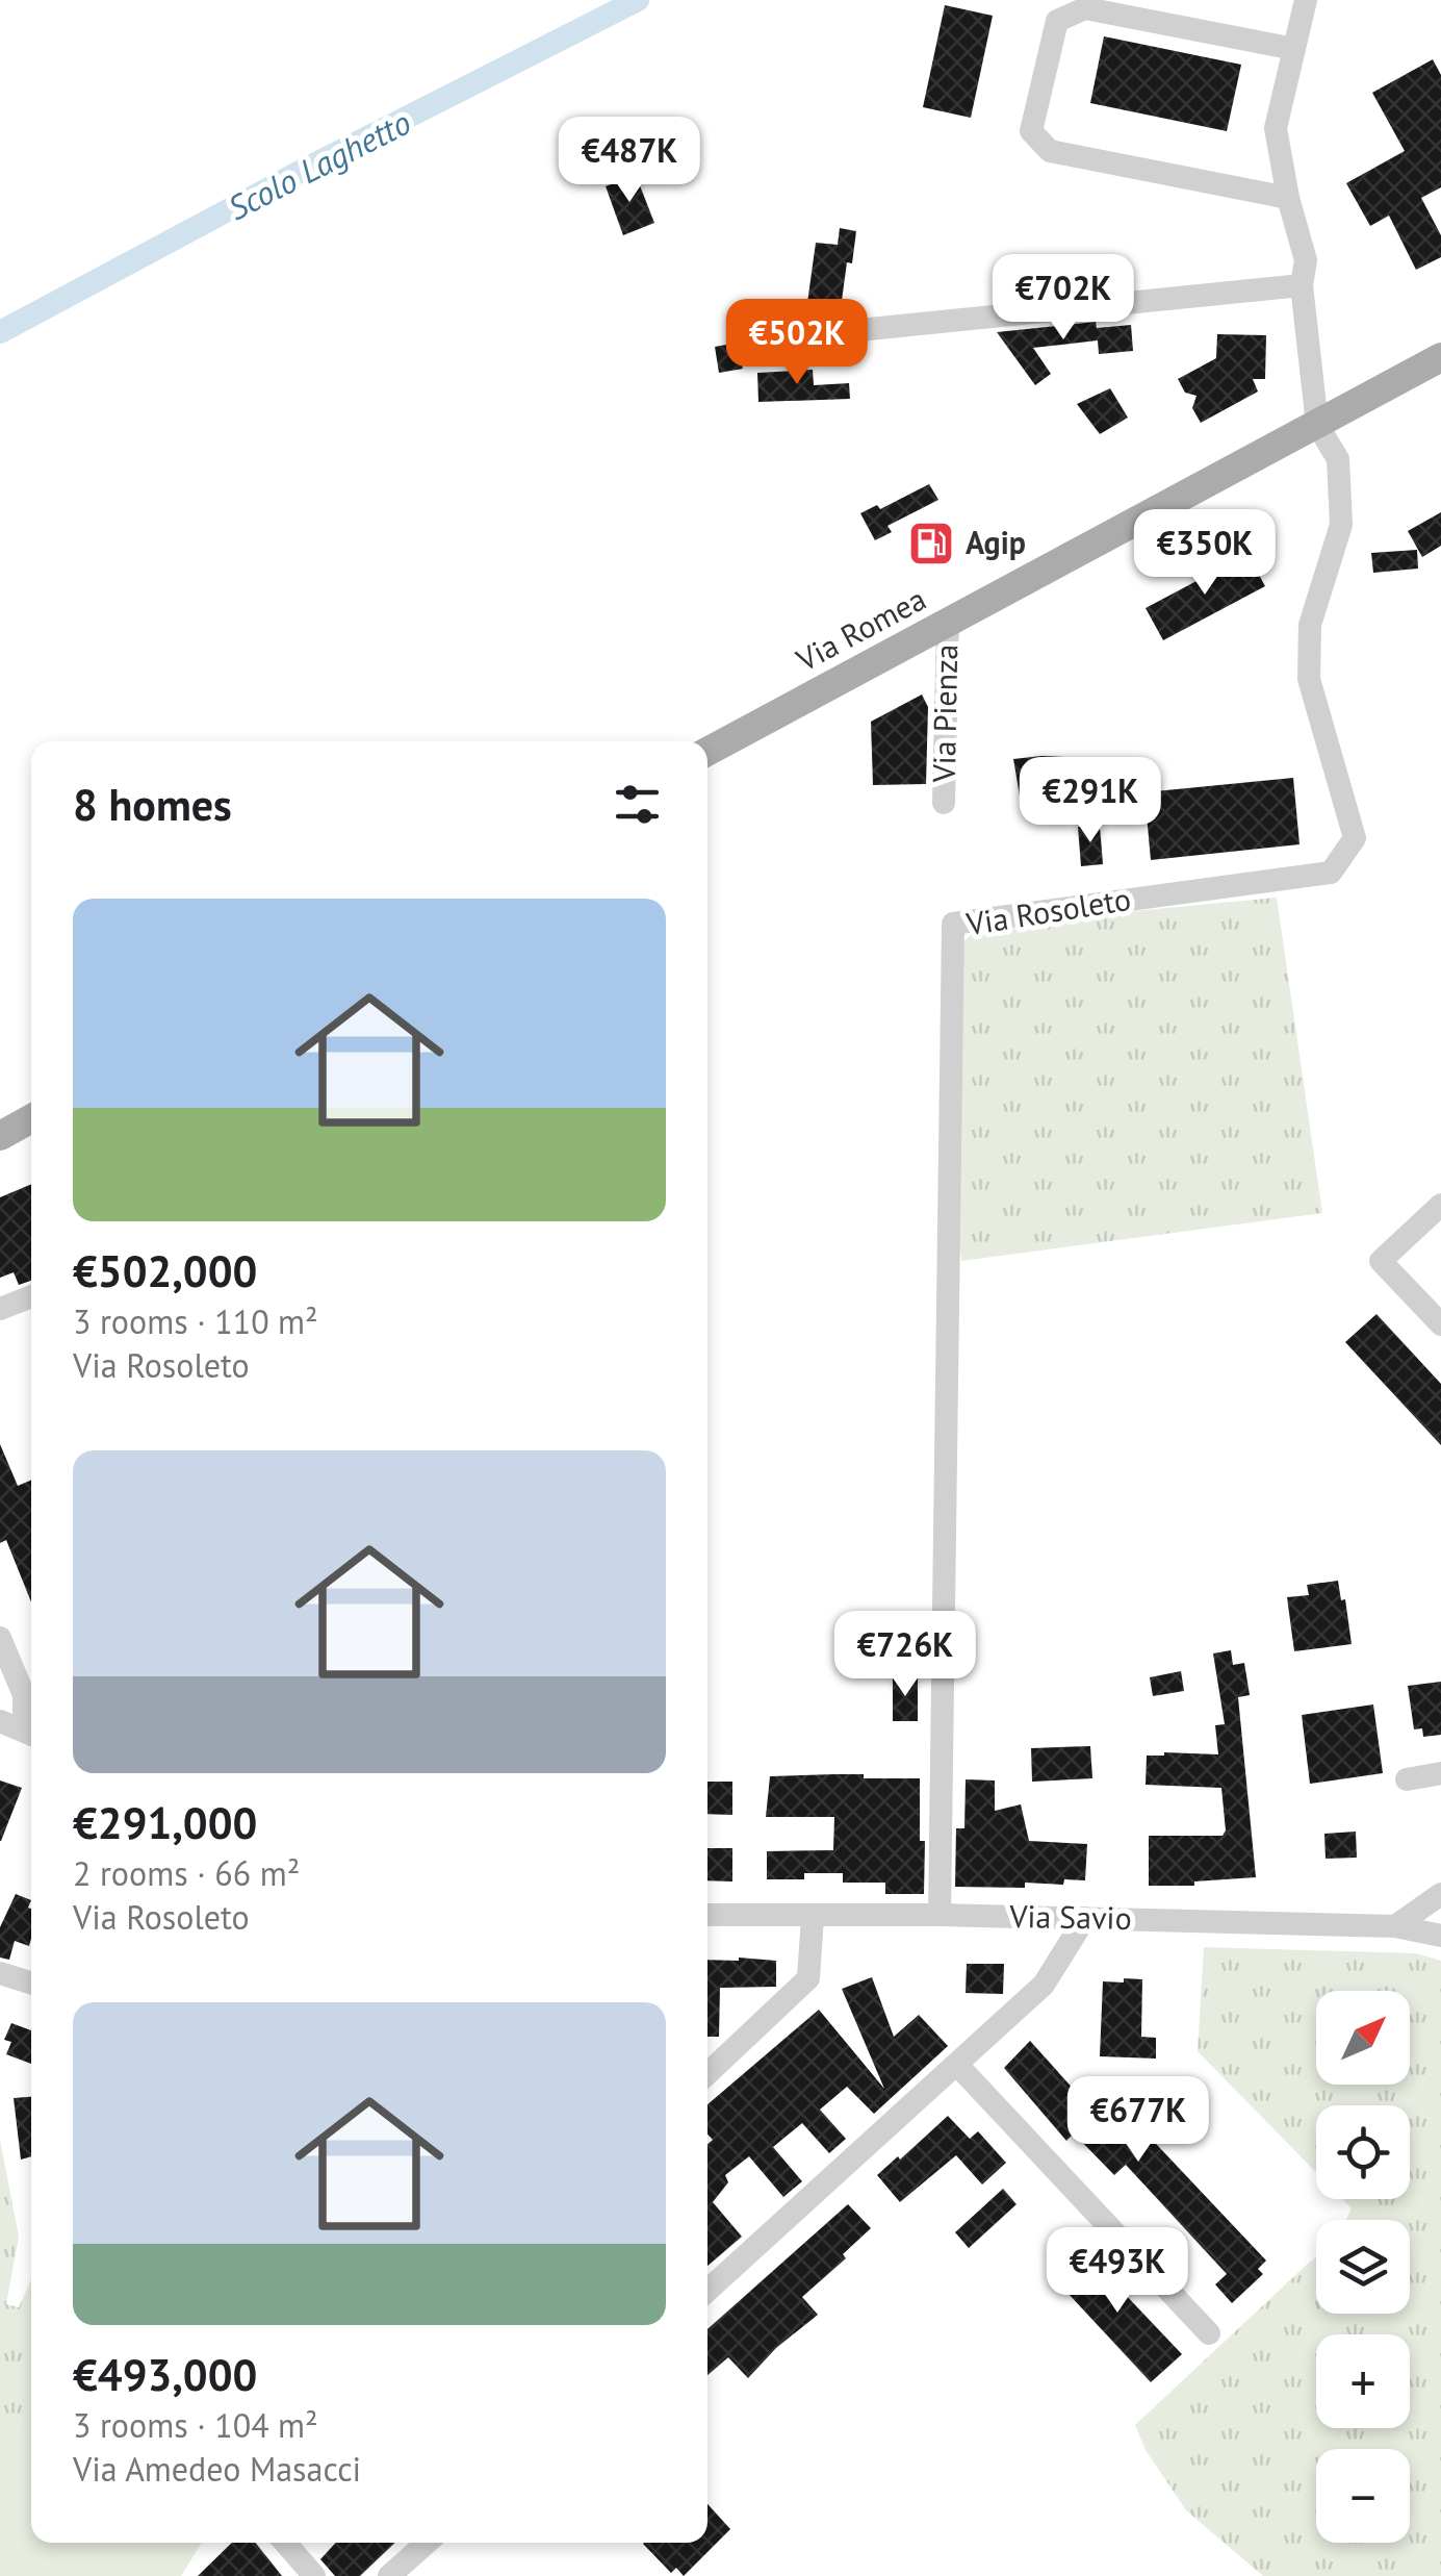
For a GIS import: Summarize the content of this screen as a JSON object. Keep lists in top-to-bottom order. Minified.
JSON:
{"streets":{"main road":["Via Romea"],"street":["Via Pienza","Via Rosoleto","Via Savio"]},"crossings":[["Via Romea","Via Pienza"],["Via Romea","Via Rosoleto"],["Via Rosoleto","Via Savio"]],"water":["Scolo Laghetto"],"places":{"fuel station":["Agip"]},"north":"top right","page":{"price":["€487K","€702K","€502K","€350K","€291K","€726K","€677K","€493K"],"heading":"8 homes","list":[{"name":"€502,000","note":"3 rooms · 110 m² · Via Rosoleto"},{"name":"€291,000","note":"2 rooms · 66 m² · Via Rosoleto"},{"name":"€493,000","note":"3 rooms · 104 m² · Via Amedeo Masacci"}],"map_buttons":["+","−"]}}
